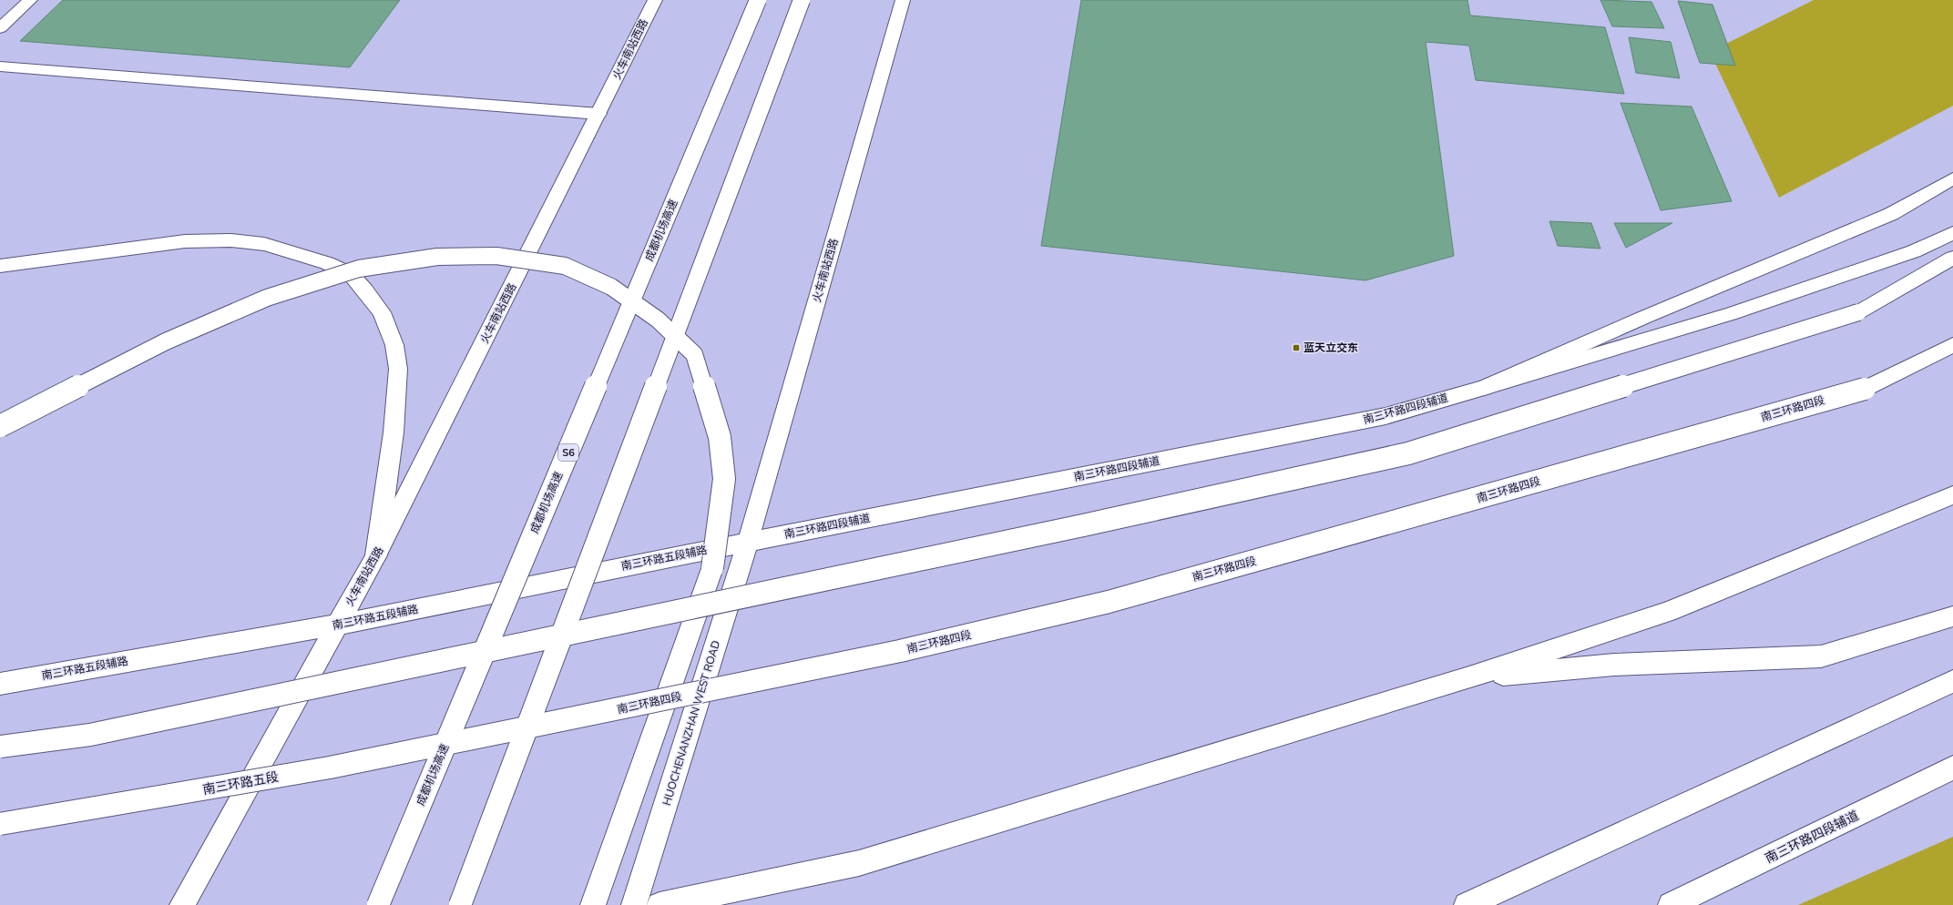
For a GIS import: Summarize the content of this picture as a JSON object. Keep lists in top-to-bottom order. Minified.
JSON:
{"streets":{"main road":["火车南站西路","成都机场高速","南三环路四段辅道","南三环路四段","S6","南三环路五段辅路","HUOCHENANZHAN WEST ROAD","南三环路五段"]},"crossings":[["火车南站西路","南三环路四段辅道"],["火车南站西路","南三环路五段辅路"],["火车南站西路","HUOCHENANZHAN WEST ROAD"],["南三环路四段辅道","南三环路五段辅路"],["南三环路四段辅道","HUOCHENANZHAN WEST ROAD"],["南三环路四段","南三环路五段"],["南三环路五段辅路","HUOCHENANZHAN WEST ROAD"]],"places":{"transit":["蓝天立交东"]}}
